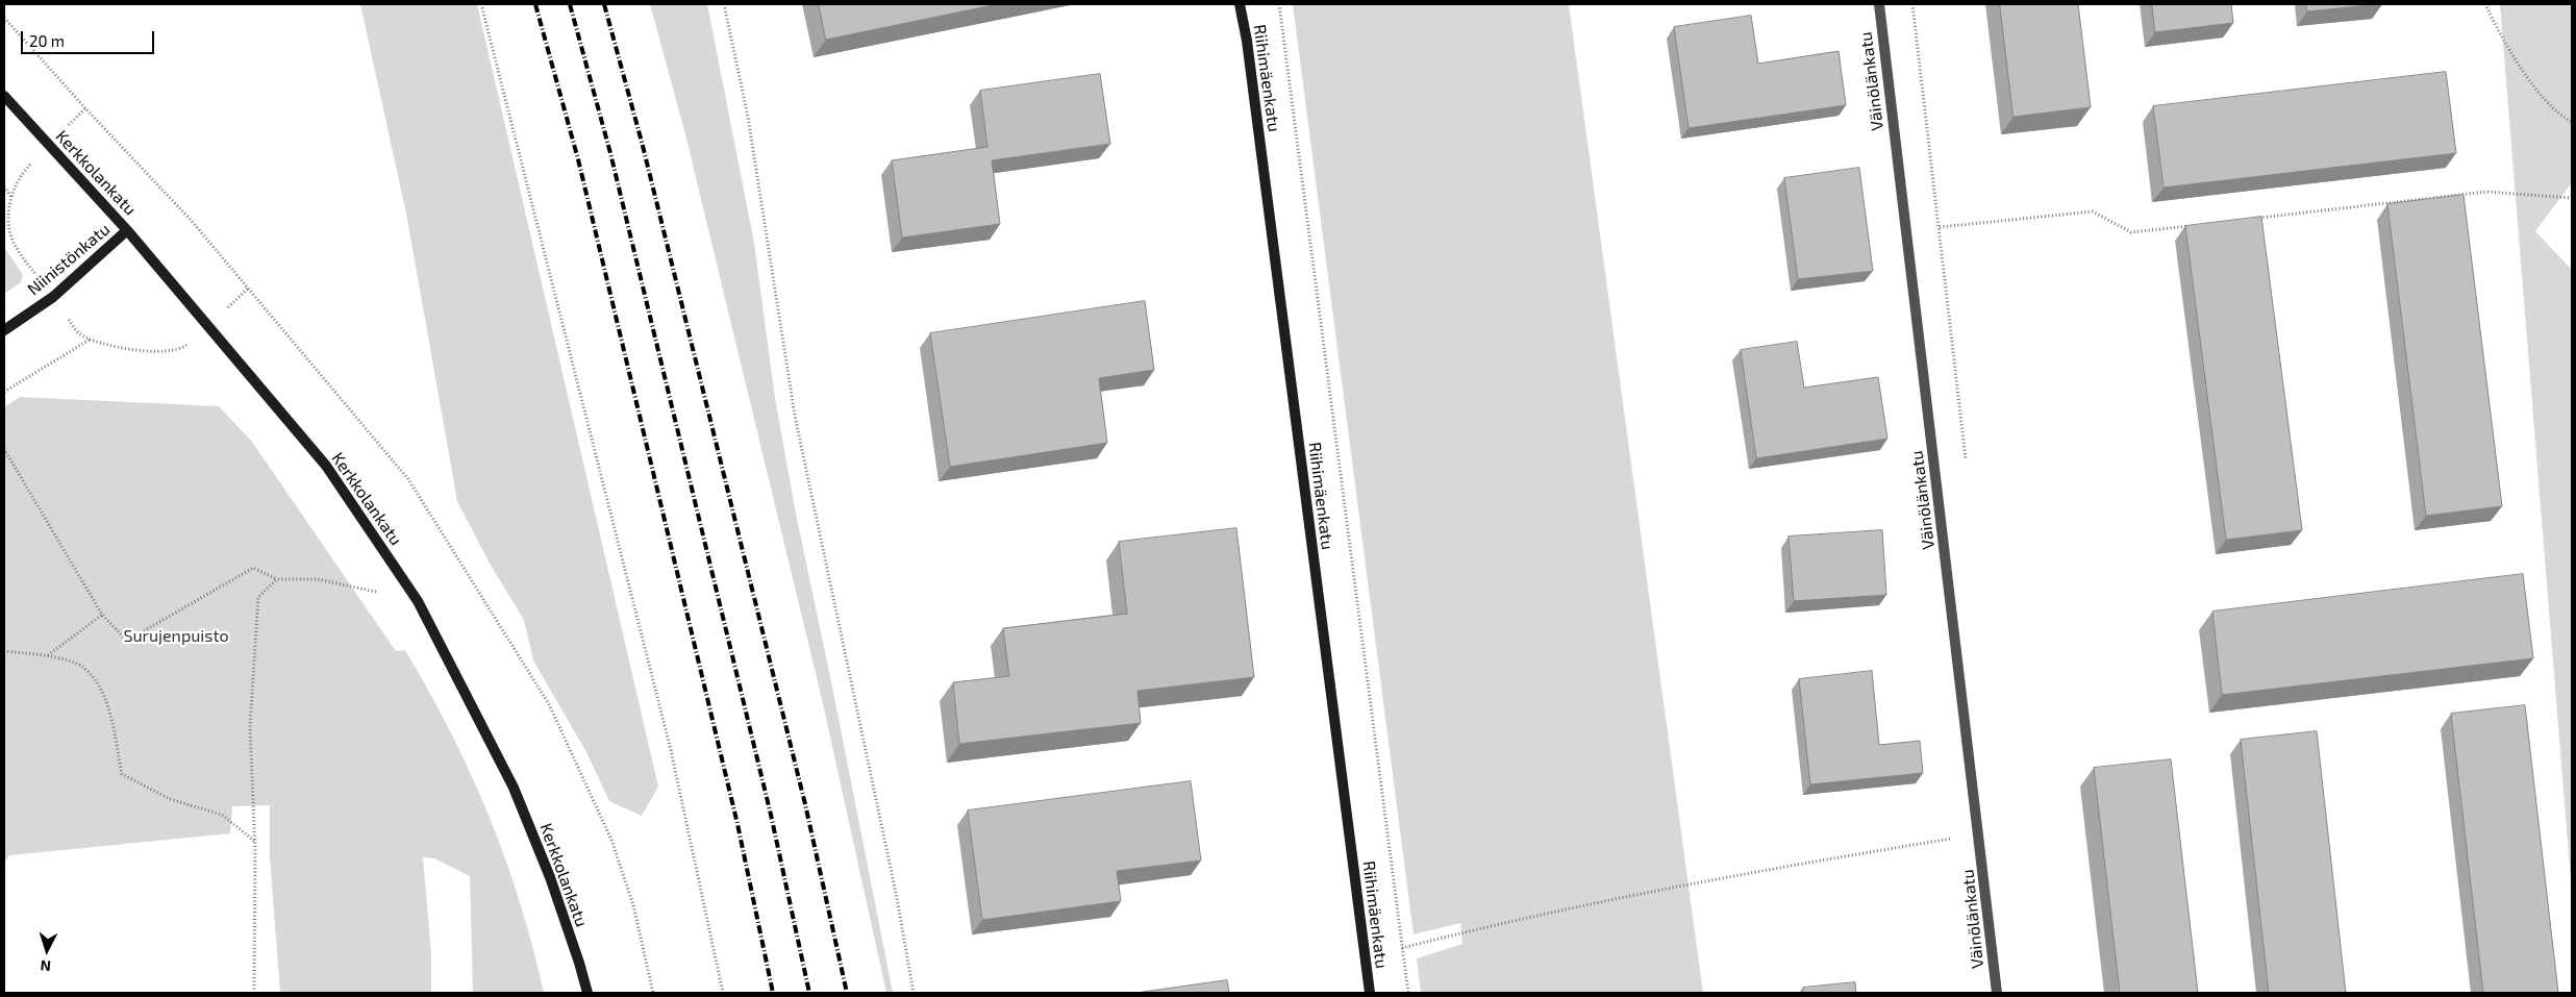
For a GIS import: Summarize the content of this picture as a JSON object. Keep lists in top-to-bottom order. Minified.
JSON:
{"streets":{"street":["Riihimäenkatu","Väinölänkatu","Kerkkolankatu","Niinistönkatu"]},"crossings":[["Kerkkolankatu","Niinistönkatu"]],"parks":["Surujenpuisto"],"scale_bar":"20 m","north":"bottom"}
